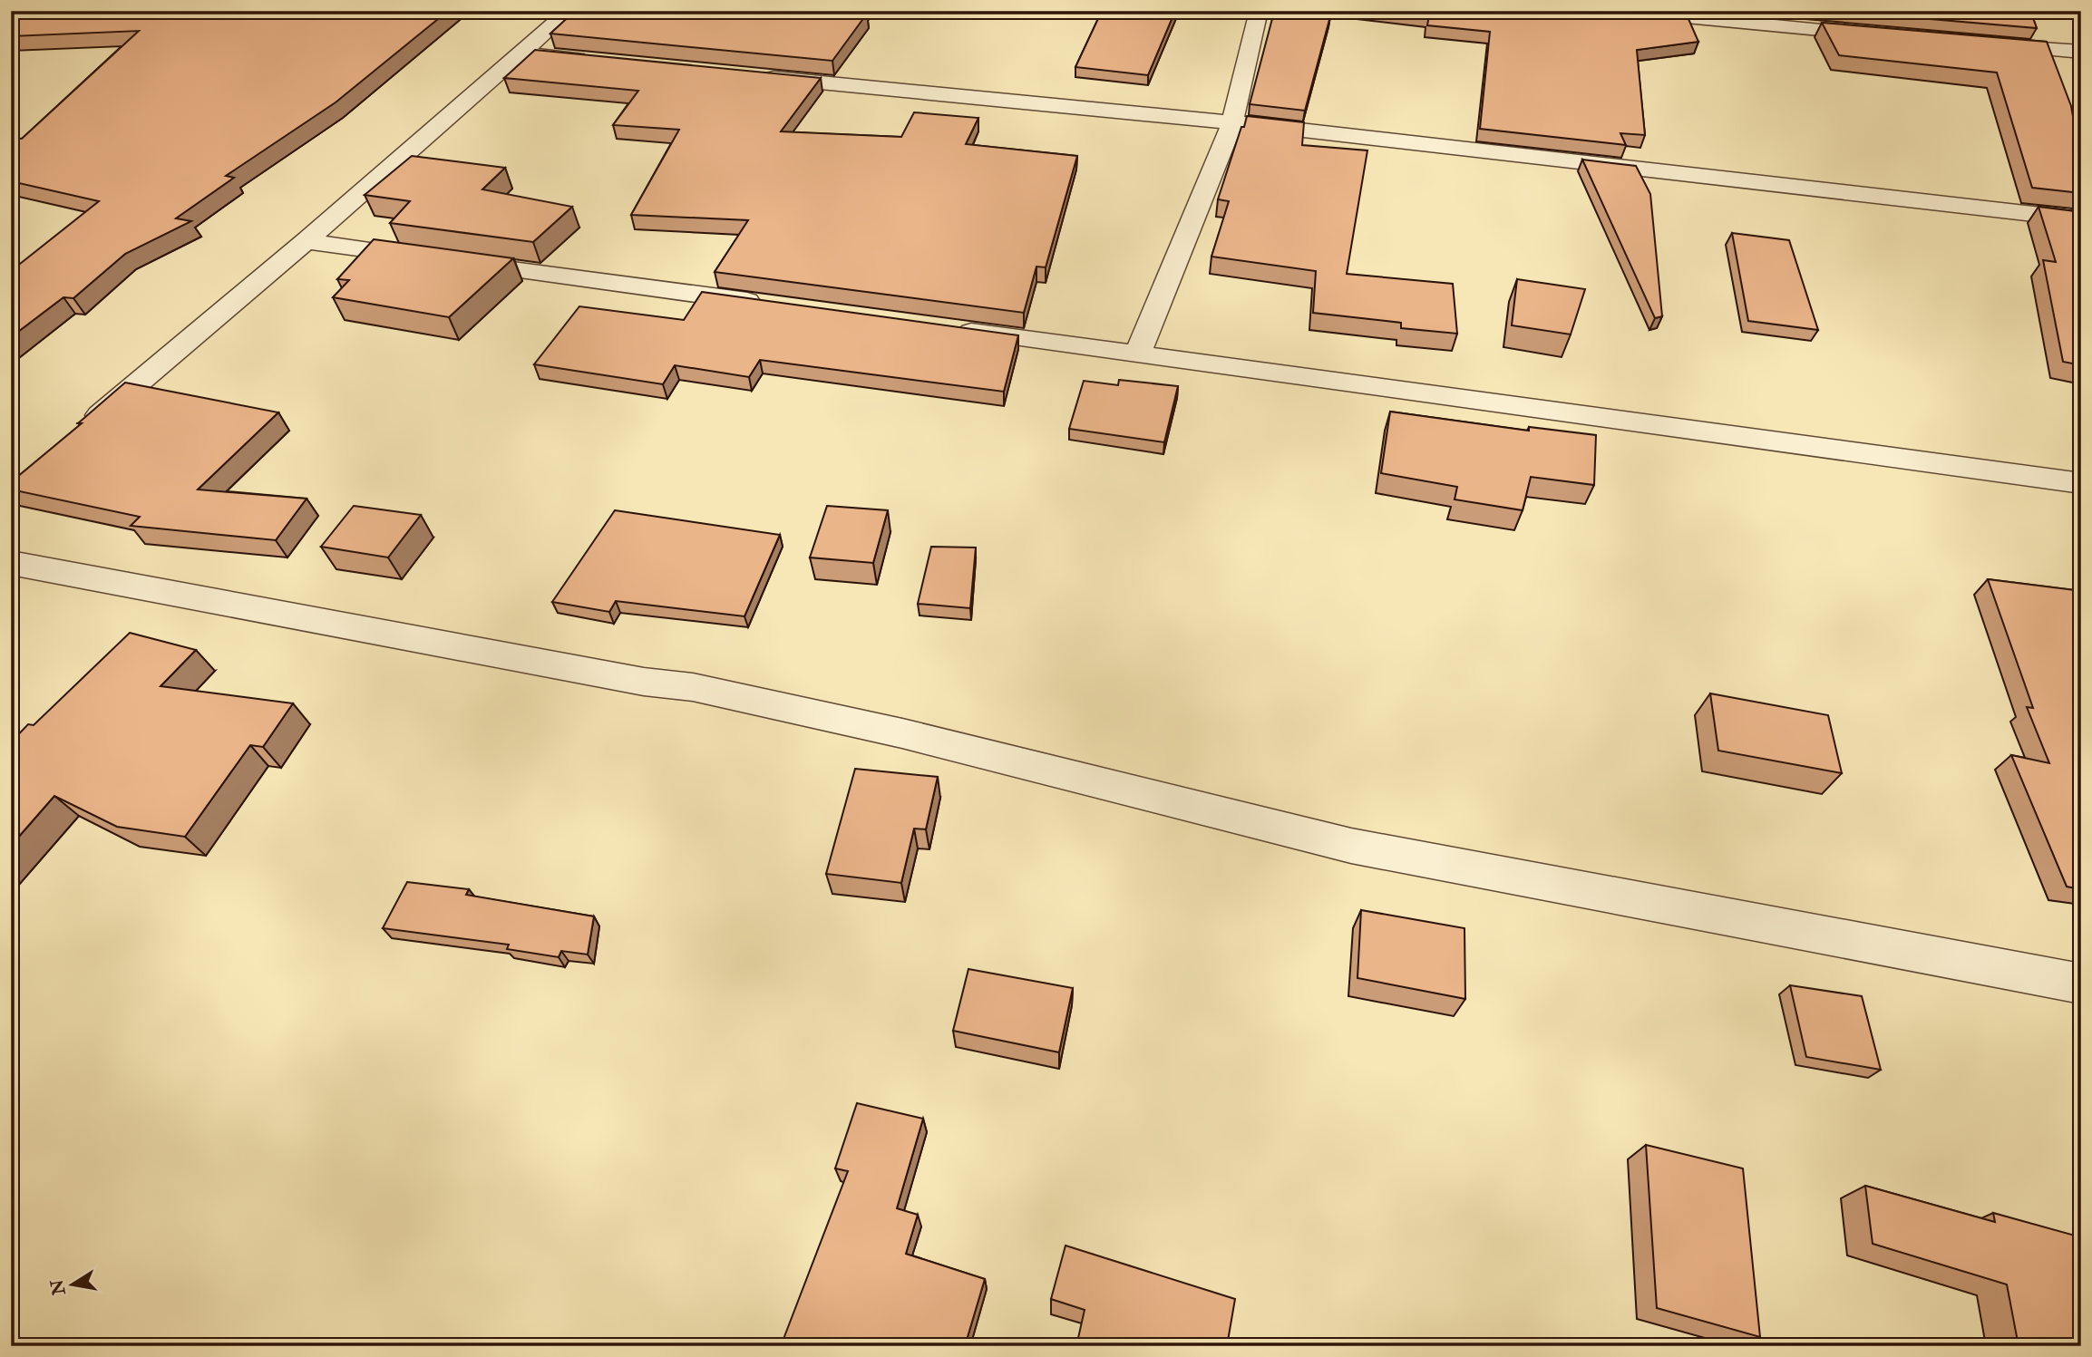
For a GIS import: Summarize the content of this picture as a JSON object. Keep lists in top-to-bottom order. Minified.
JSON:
{"north":"left"}
